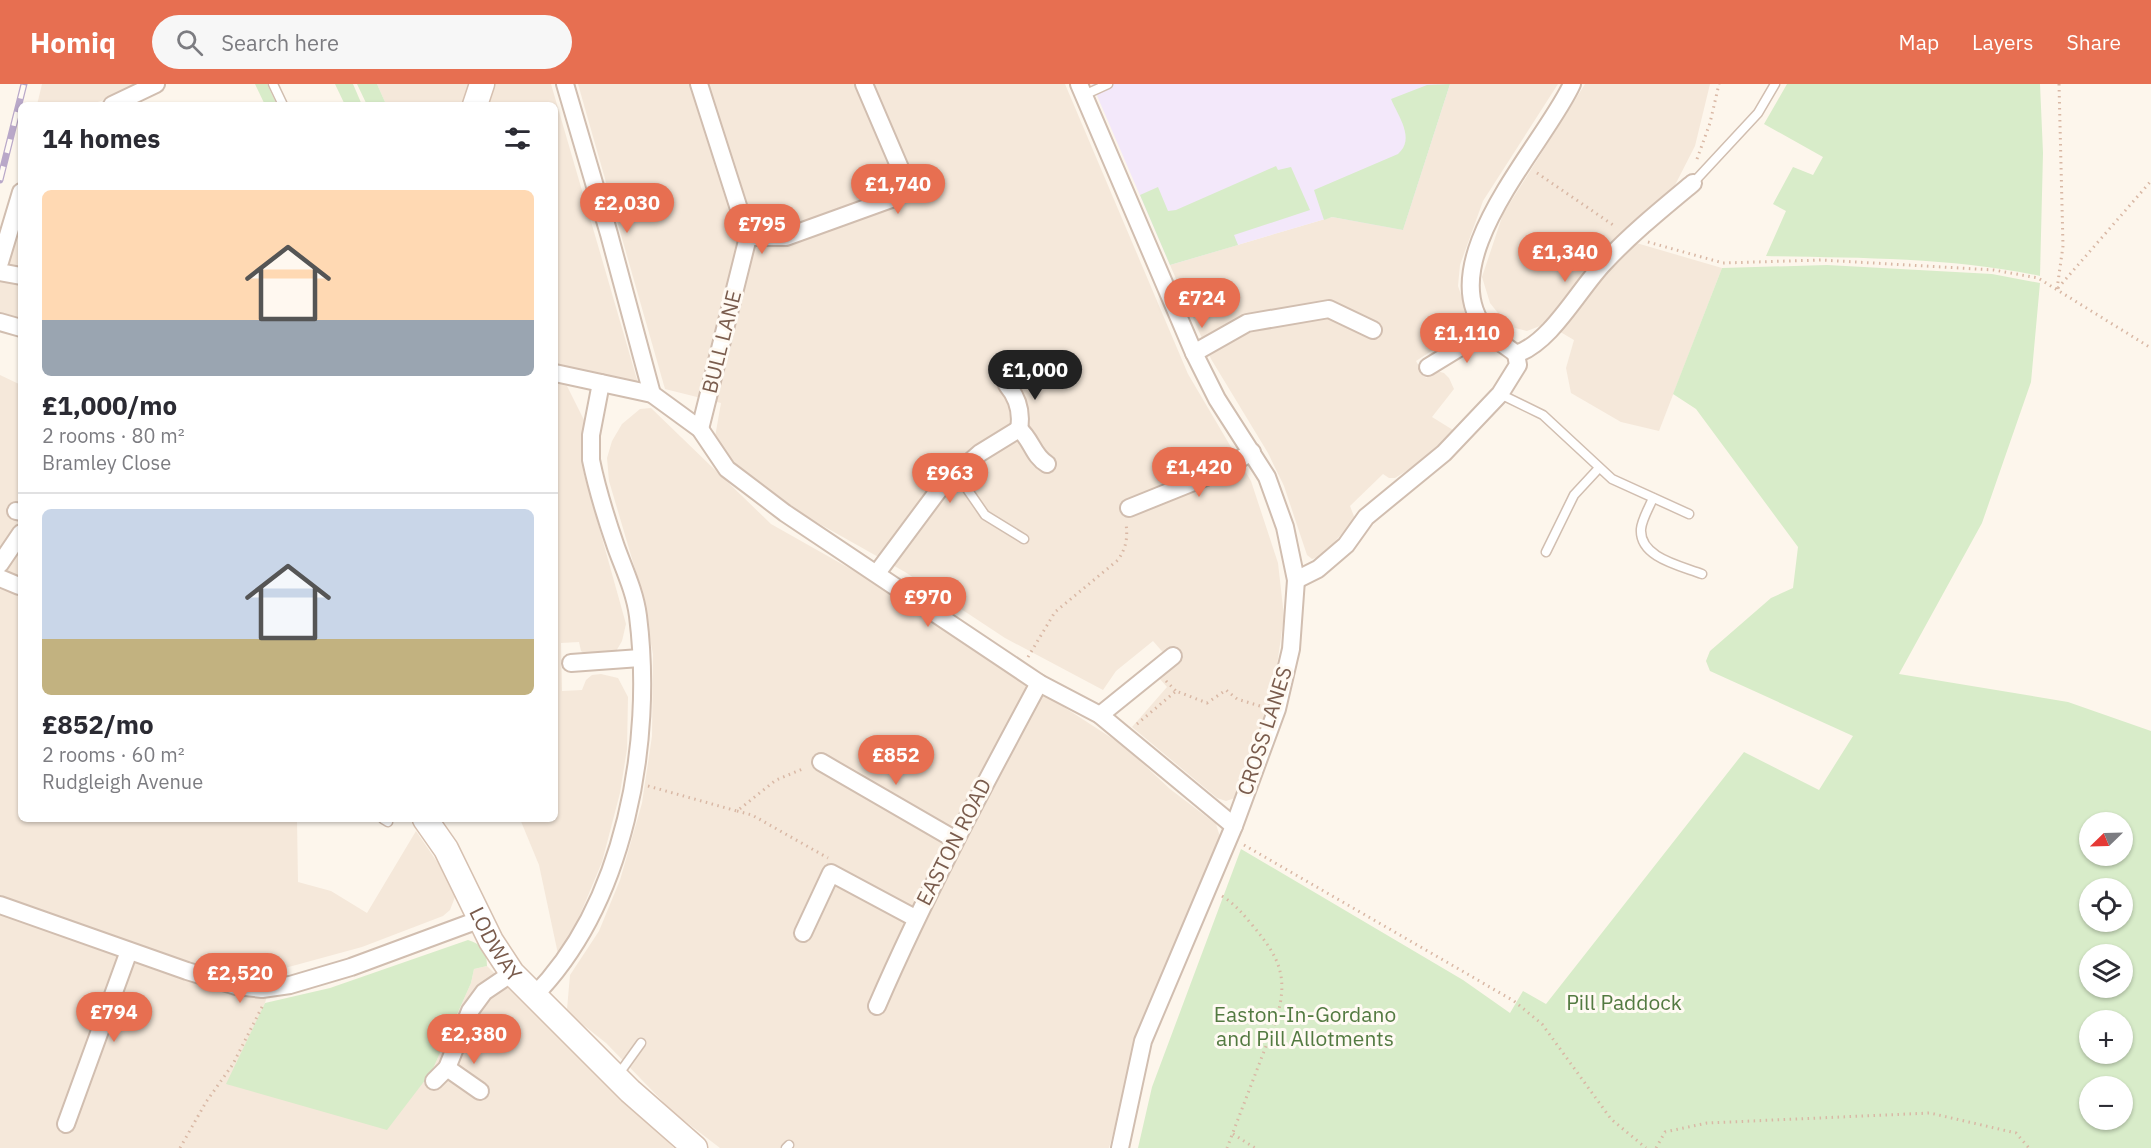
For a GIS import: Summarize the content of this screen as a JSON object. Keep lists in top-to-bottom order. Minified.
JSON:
{"streets":{"street":["BULL LANE","CROSS LANES","EASTON ROAD","LODWAY"]},"parks":["Pill Paddock","Easton-In-Gordano and Pill Allotments"],"north":"bottom left","page":{"header":"Homiq","search":"Search here","nav":["Map","Layers","Share"],"heading":"14 homes","price":["£1,740","£2,030","£795","£1,340","£724","£1,110","£1,000","£1,420","£963","£970","£852","£2,520","£794","£2,380"],"list":[{"name":"£1,000/mo","note":"2 rooms · 80 m² · Bramley Close"},{"name":"£852/mo","note":"2 rooms · 60 m² · Rudgleigh Avenue"}],"map_buttons":["+","−"]}}
